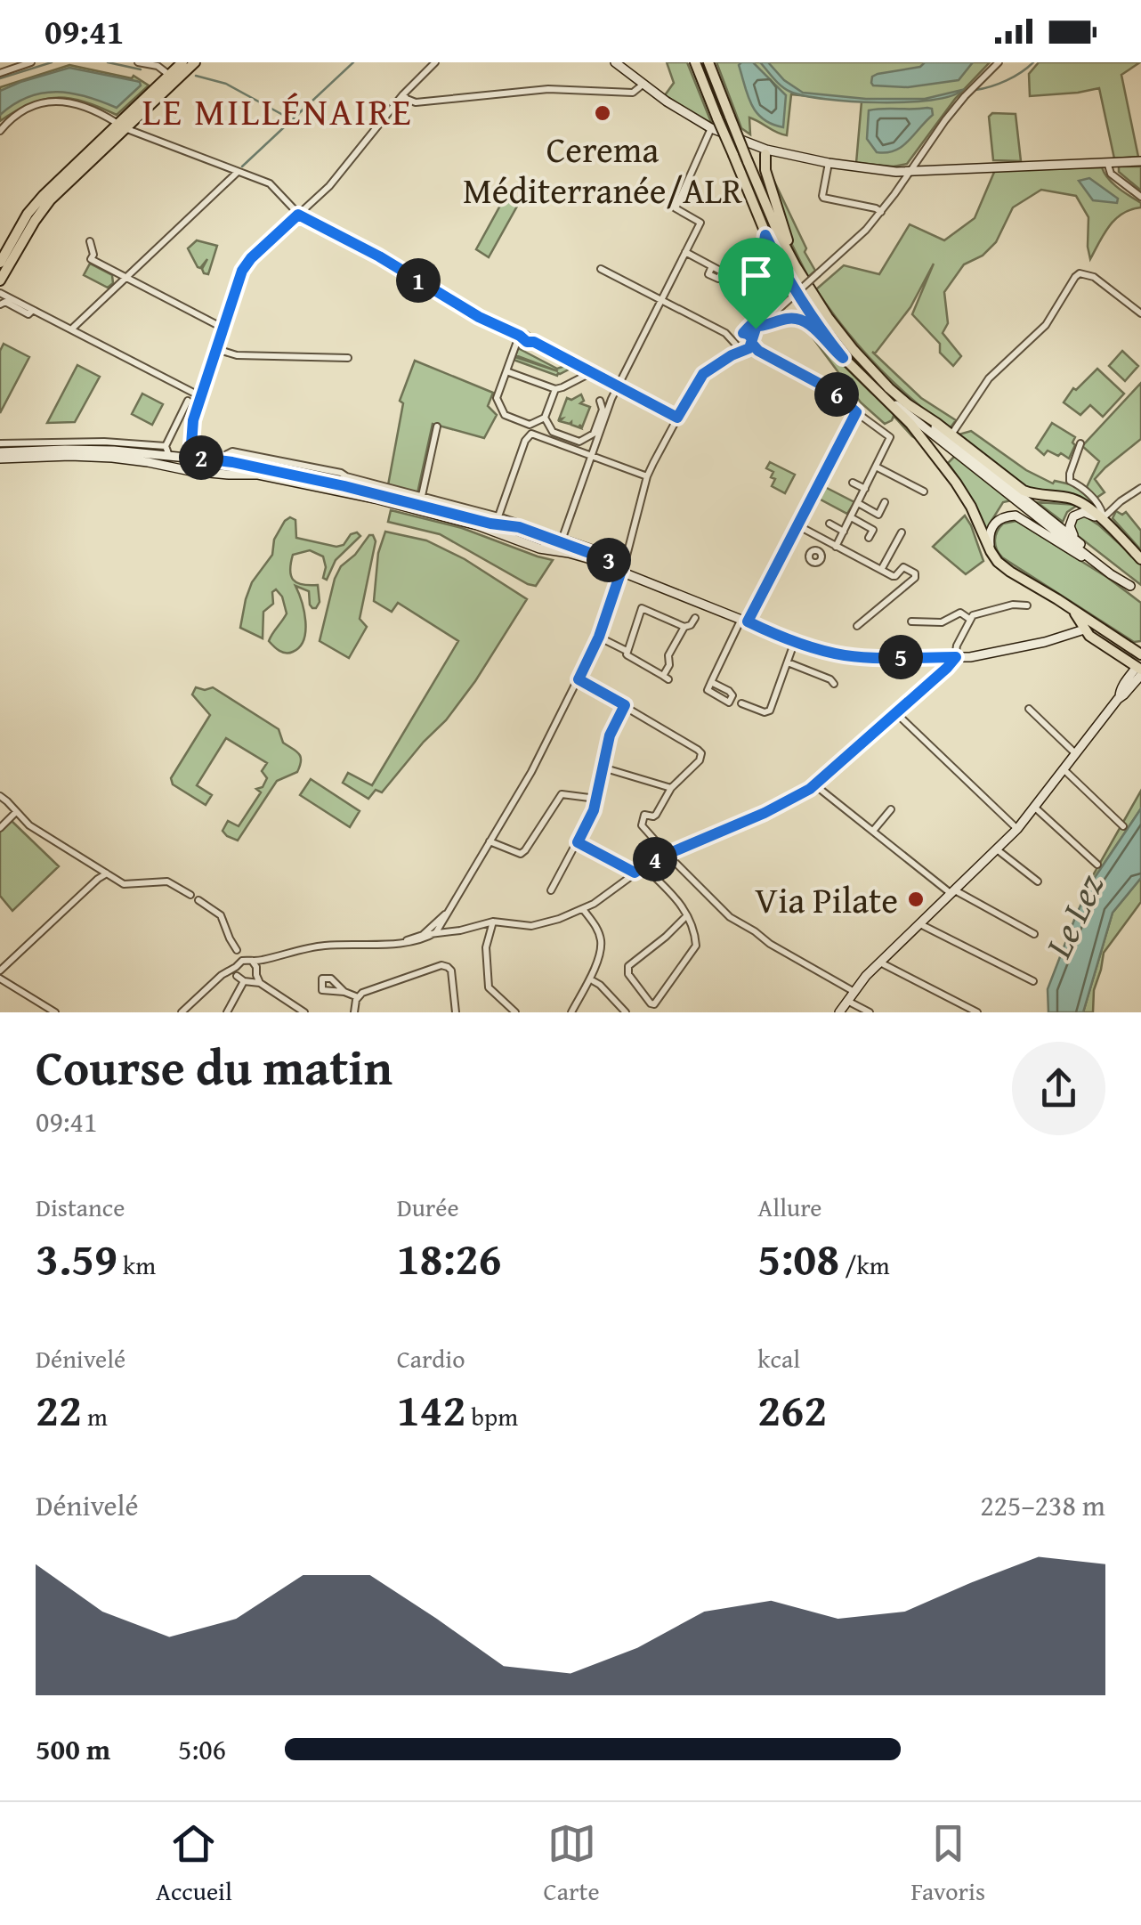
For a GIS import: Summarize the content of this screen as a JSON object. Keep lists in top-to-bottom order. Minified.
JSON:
{"districts":["LE MILLÉNAIRE"],"water":["Le Lez"],"places":["Cerema Méditerranée/ALR","Via Pilate"],"page":{"status":"09:41","pins":["1","6","2","3","5","4"],"heading":["Course du matin","09:41"],"stats":[["Distance","3.59 km"],["Durée","18:26"],["Allure","5:08 /km"],["Dénivelé","22 m"],["Cardio","142 bpm"],["kcal","262"]],"chart":["Dénivelé","225–238 m"],"list":[{"name":"500 m","note":"5:06"}],"tabs":["Accueil","Carte","Favoris"]}}
